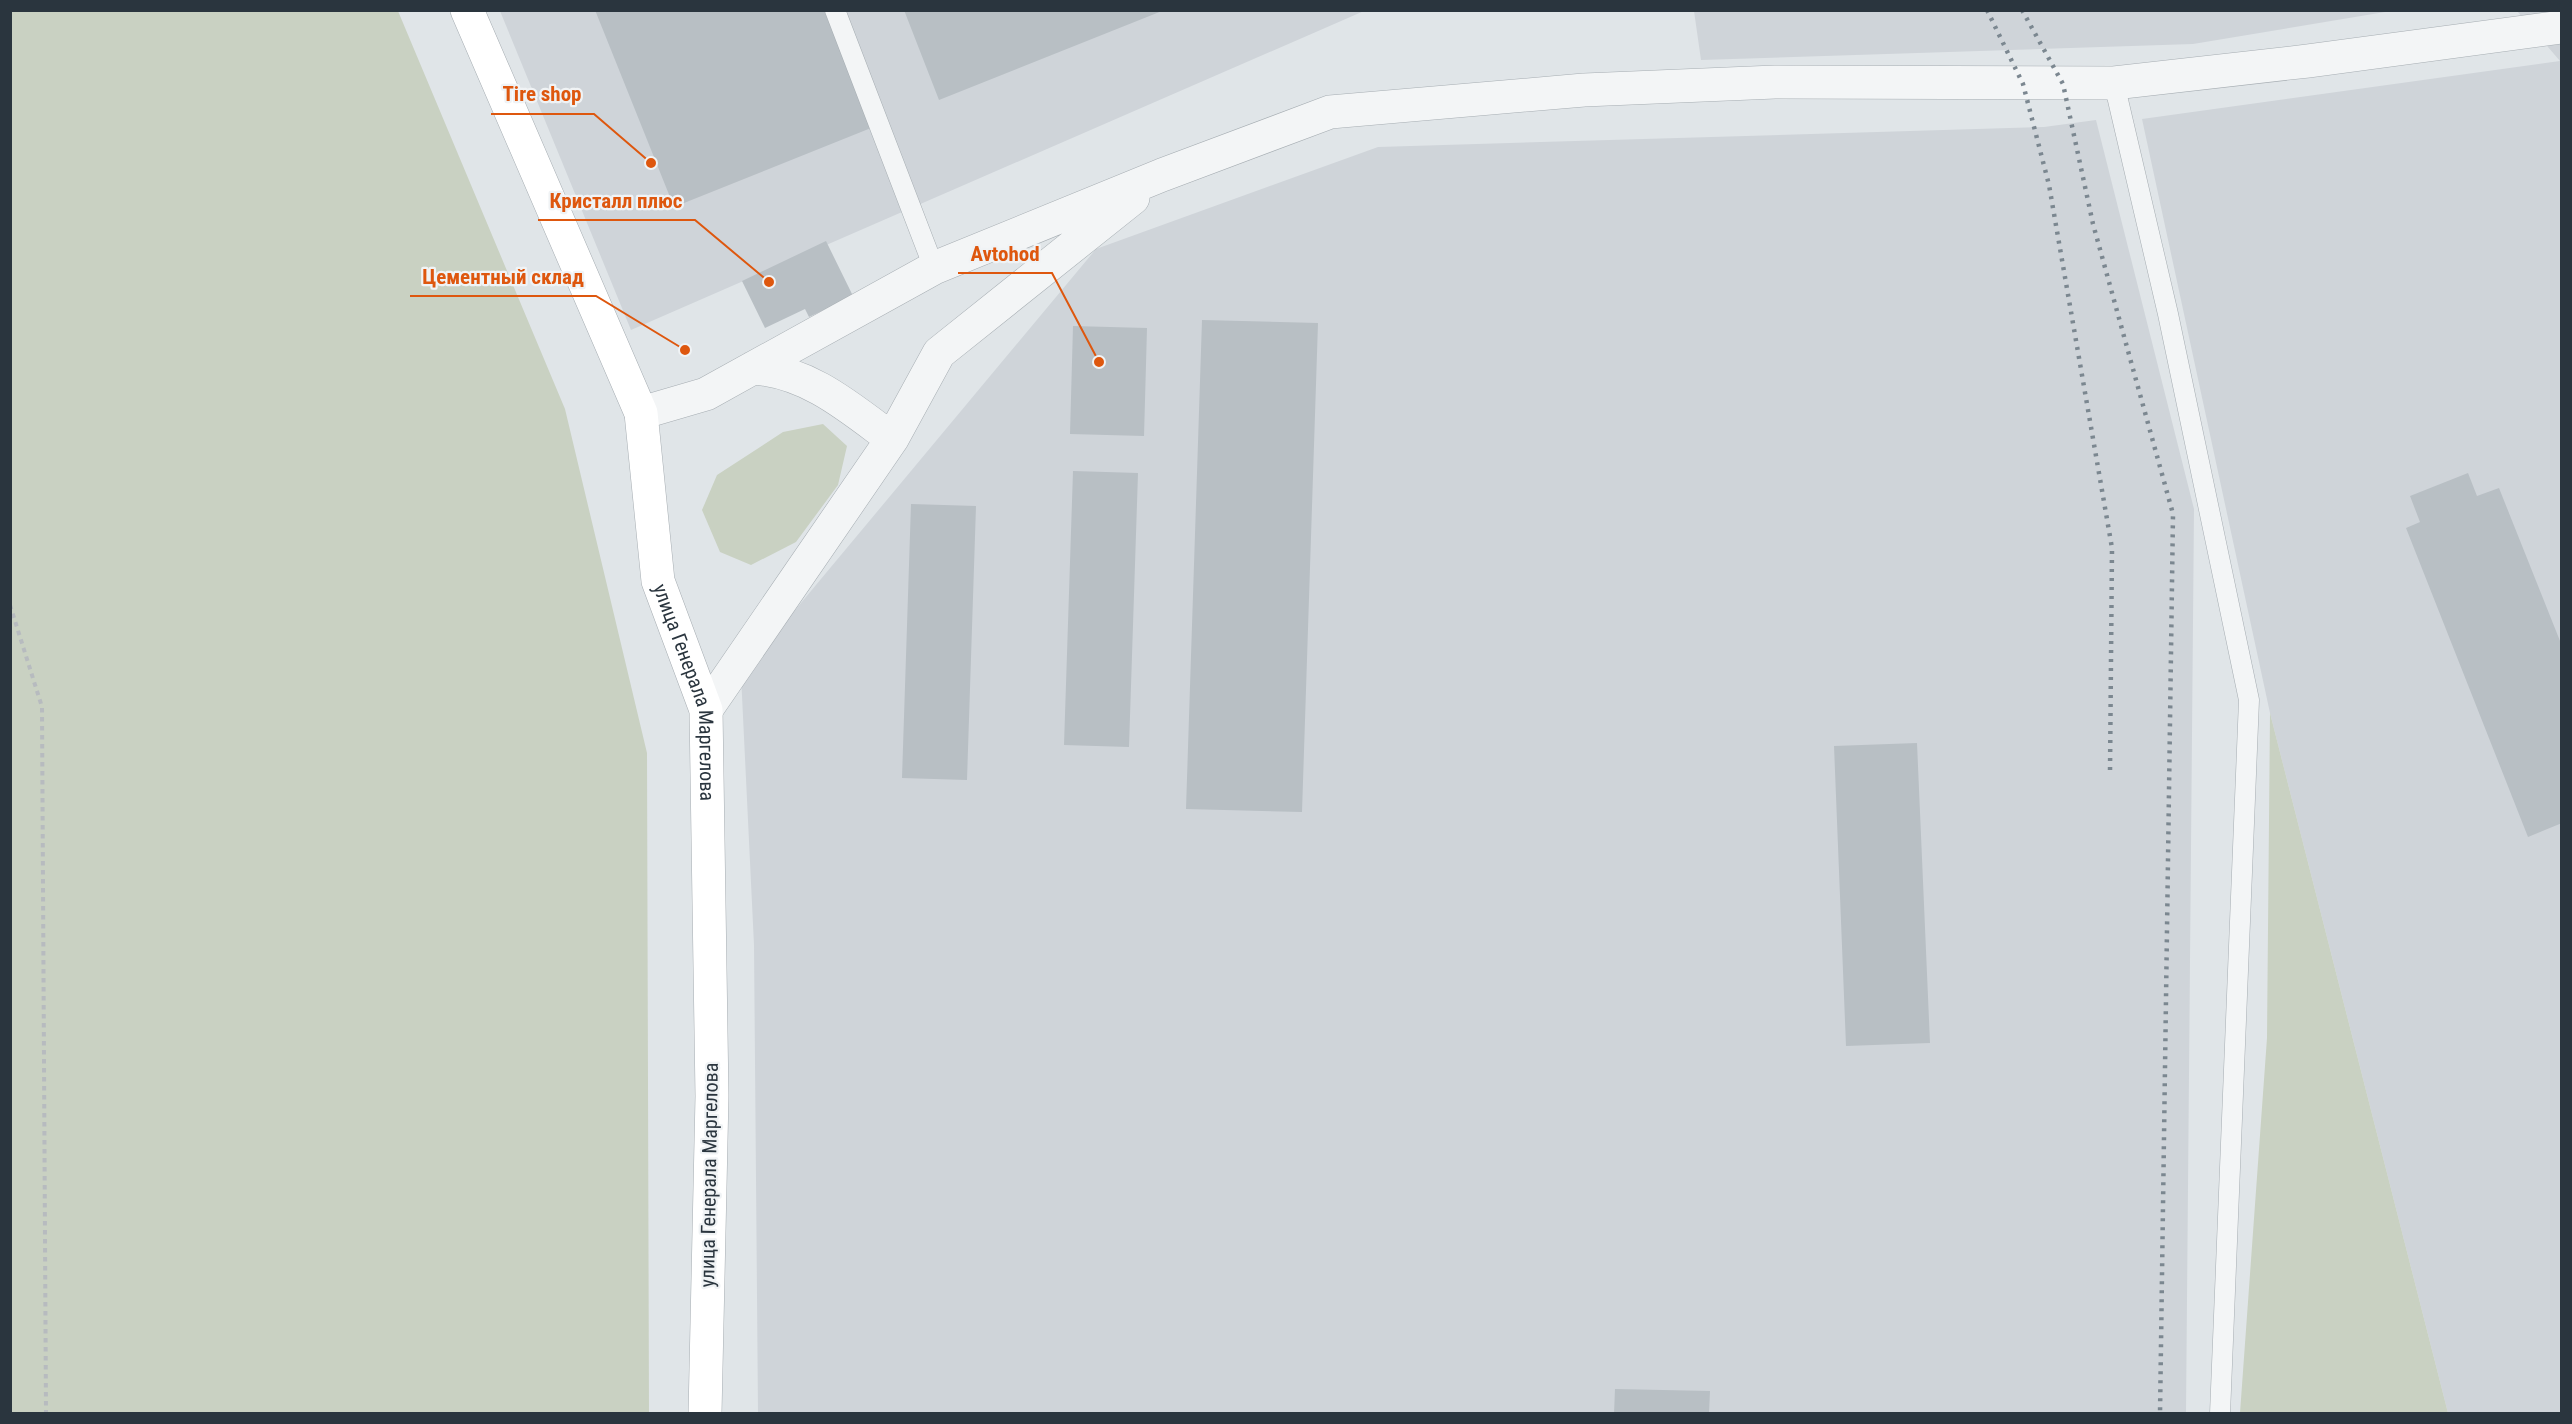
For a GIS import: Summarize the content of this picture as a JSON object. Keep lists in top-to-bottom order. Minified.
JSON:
{"streets":{"main road":["улица Генерала Маргелова"]},"places":["Tire shop","Кристалл плюс","Цементный склад","Avtohod"]}
